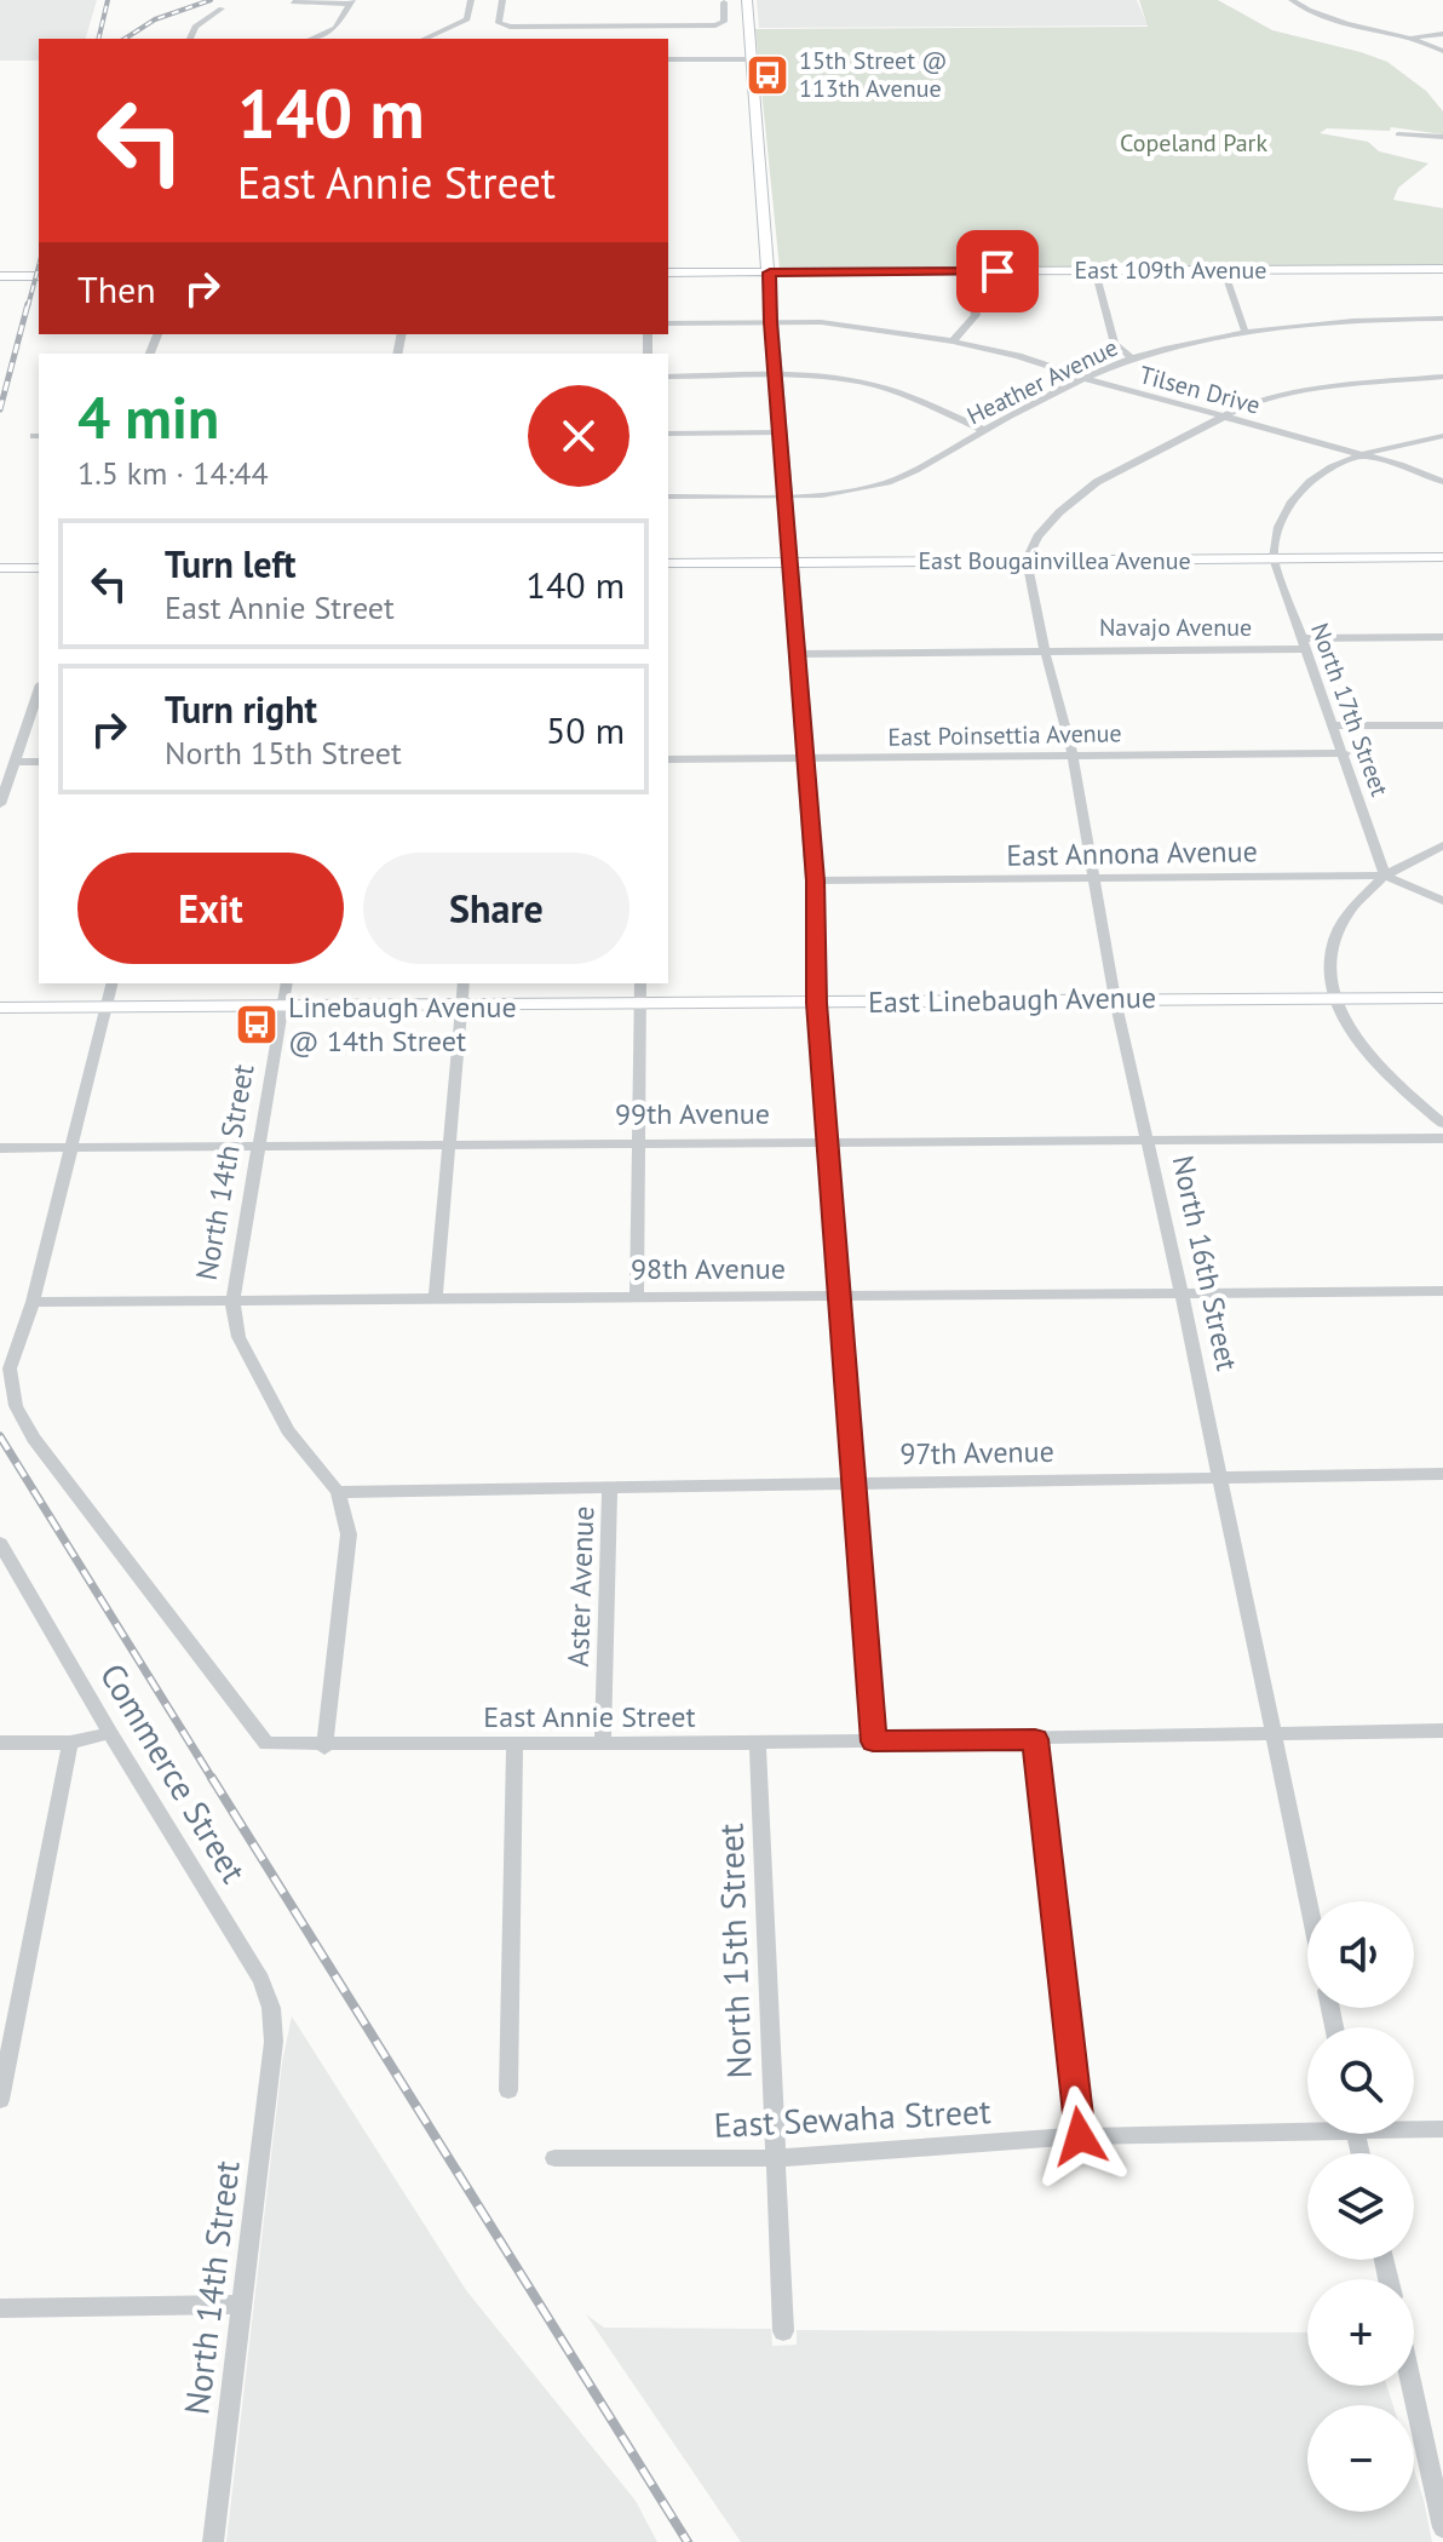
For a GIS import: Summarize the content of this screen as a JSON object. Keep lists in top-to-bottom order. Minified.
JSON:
{"streets":{"street":["East 109th Avenue","Heather Avenue","Tilsen Drive","East Bougainvillea Avenue","Navajo Avenue","North 17th Street","East Poinsettia Avenue","East Annona Avenue","East Linebaugh Avenue","99th Avenue","North 14th Street","North 16th Street","98th Avenue","97th Avenue","Aster Avenue","East Annie Street","Commerce Street","North 15th Street","East Sewaha Street"]},"crossings":[["Heather Avenue","Tilsen Drive"],["East Bougainvillea Avenue","North 17th Street"],["East Bougainvillea Avenue","North 16th Street"],["Navajo Avenue","North 17th Street"],["Navajo Avenue","North 16th Street"],["North 17th Street","East Poinsettia Avenue"],["North 17th Street","East Annona Avenue"],["East Poinsettia Avenue","North 16th Street"],["East Annona Avenue","North 16th Street"],["East Linebaugh Avenue","North 14th Street"],["East Linebaugh Avenue","North 16th Street"],["East Linebaugh Avenue","East Annie Street"],["99th Avenue","North 14th Street"],["99th Avenue","North 16th Street"],["99th Avenue","East Annie Street"],["North 14th Street","98th Avenue"],["North 14th Street","97th Avenue"],["North 14th Street","East Annie Street"],["North 14th Street","Commerce Street"],["North 16th Street","98th Avenue"],["North 16th Street","97th Avenue"],["North 16th Street","East Annie Street"],["98th Avenue","East Annie Street"],["97th Avenue","Aster Avenue"],["Aster Avenue","East Annie Street"],["East Annie Street","North 15th Street"],["North 15th Street","East Sewaha Street"]],"parks":["Copeland Park"],"places":{"bus stop":["15th Street @ 113th Avenue","Linebaugh Avenue @ 14th Street"]},"page":{"turn":["140 m","East Annie Street"],"then":"Then","heading":["4 min","1.5 km · 14:44"],"list":[{"name":"Turn left","note":"East Annie Street","value":"140 m"},{"name":"Turn right","note":"North 15th Street","value":"50 m"}],"buttons":["Exit","Share"],"map_buttons":["+","−"]}}
